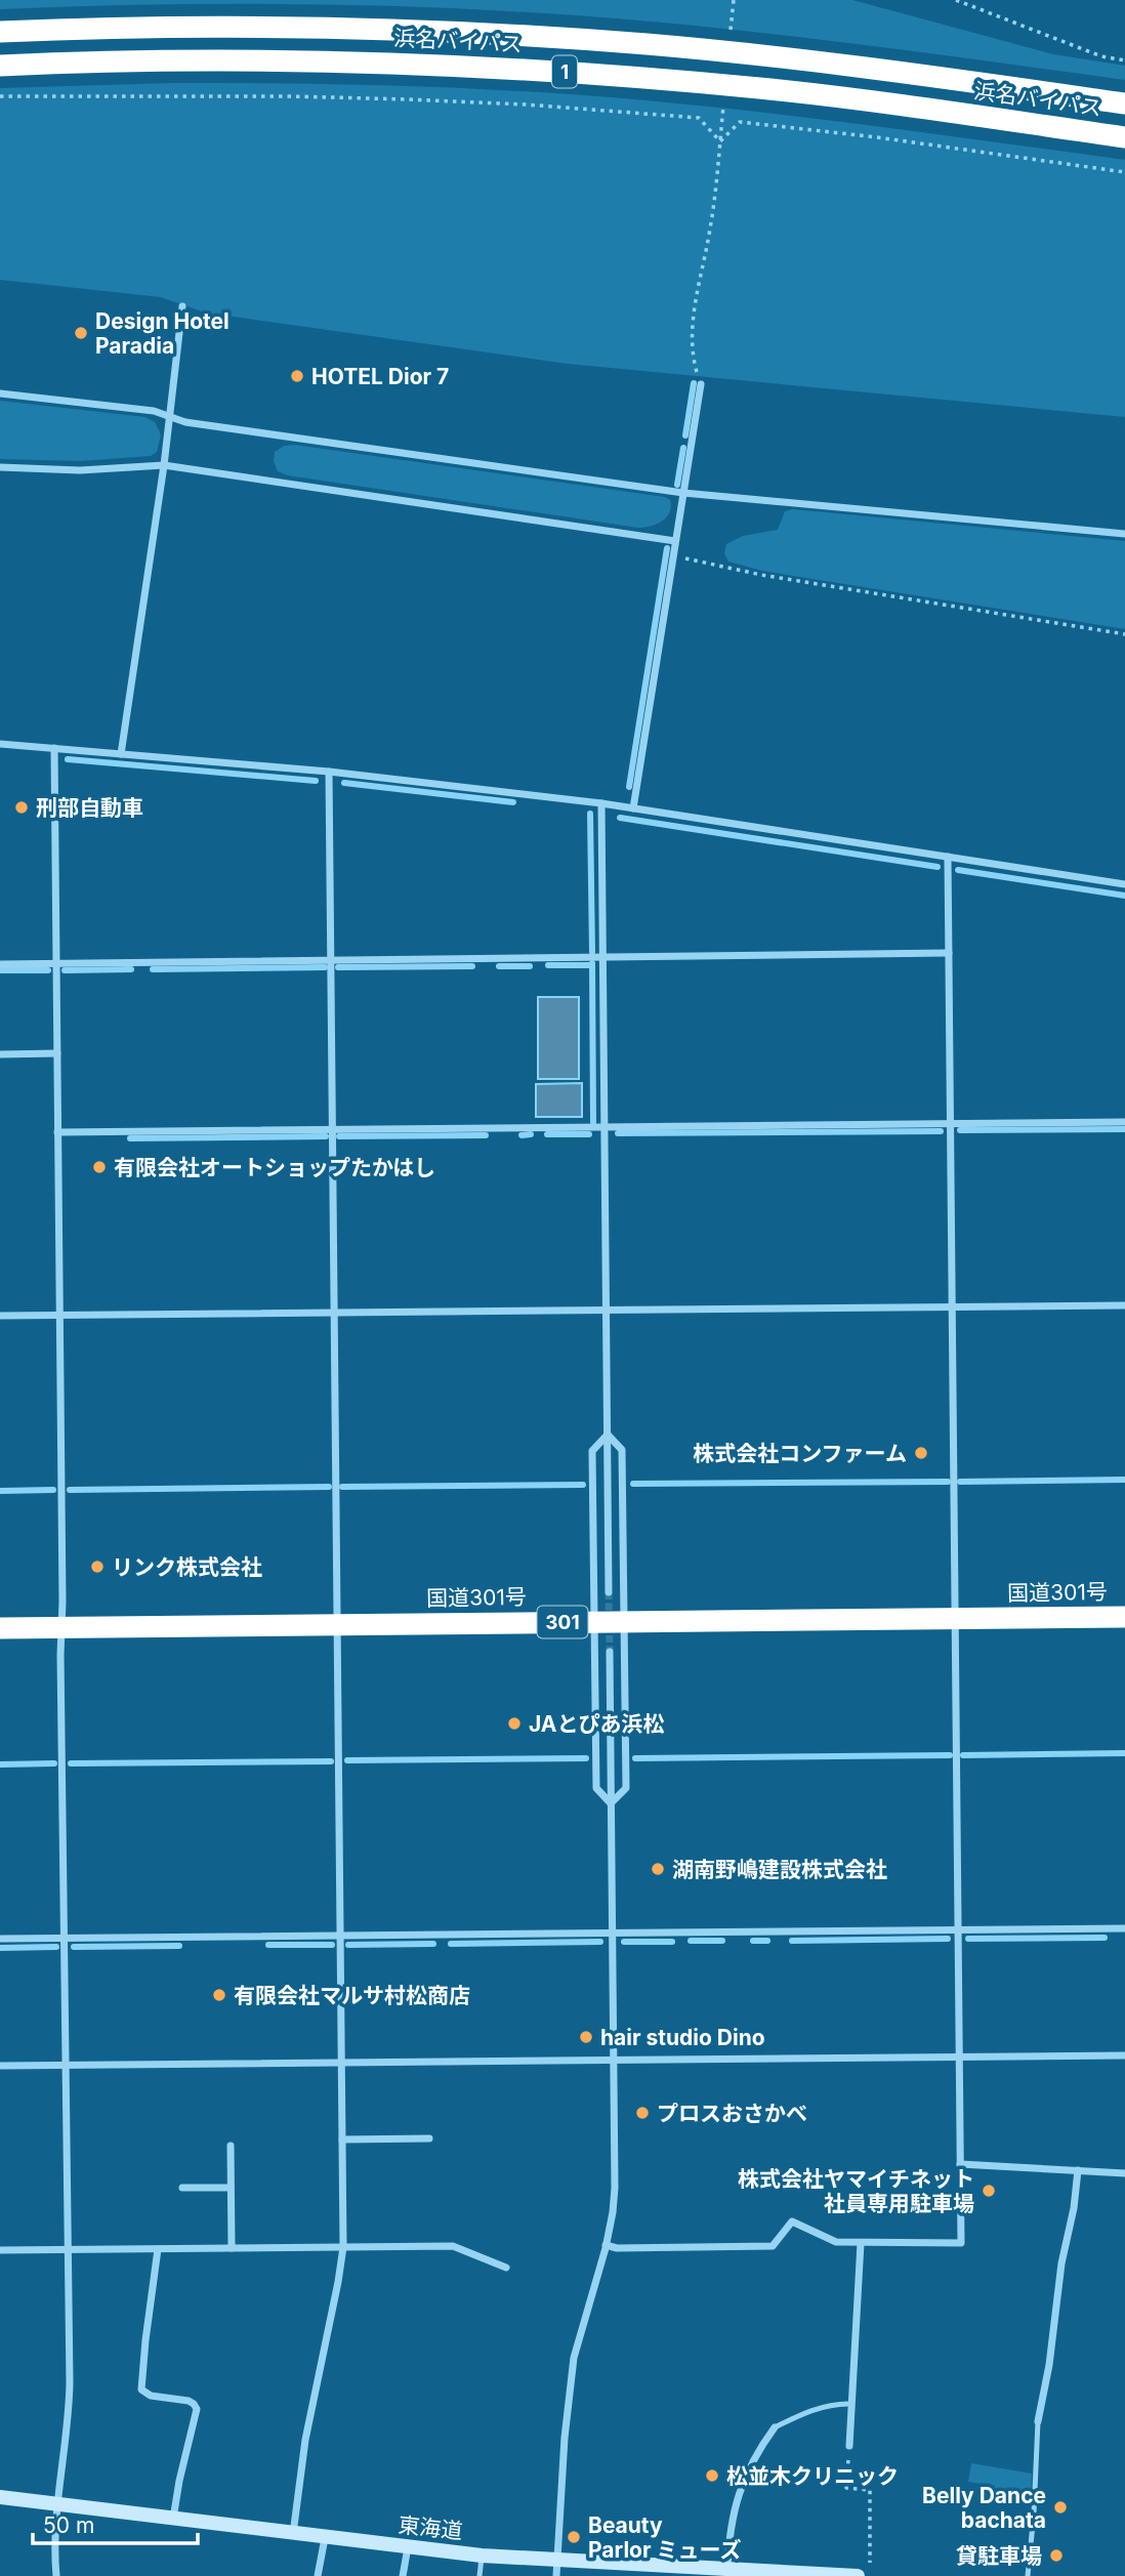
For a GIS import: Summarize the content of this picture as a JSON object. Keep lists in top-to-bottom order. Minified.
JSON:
{"streets":{"highway":["浜名バイパス","1","国道301号","301"],"main road":["東海道"]},"places":["Design Hotel Paradia","HOTEL Dior 7","刑部自動車","有限会社オートショップたかはし","株式会社コンファーム","リンク株式会社","JAとぴあ浜松","湖南野嶋建設株式会社","有限会社マルサ村松商店","hair studio Dino","プロスおさかべ","株式会社ヤマイチネット 社員専用駐車場","松並木クリニック","Belly Dance bachata","Beauty Parlor ミューズ","貸駐車場"],"scale_bar":"50 m"}
